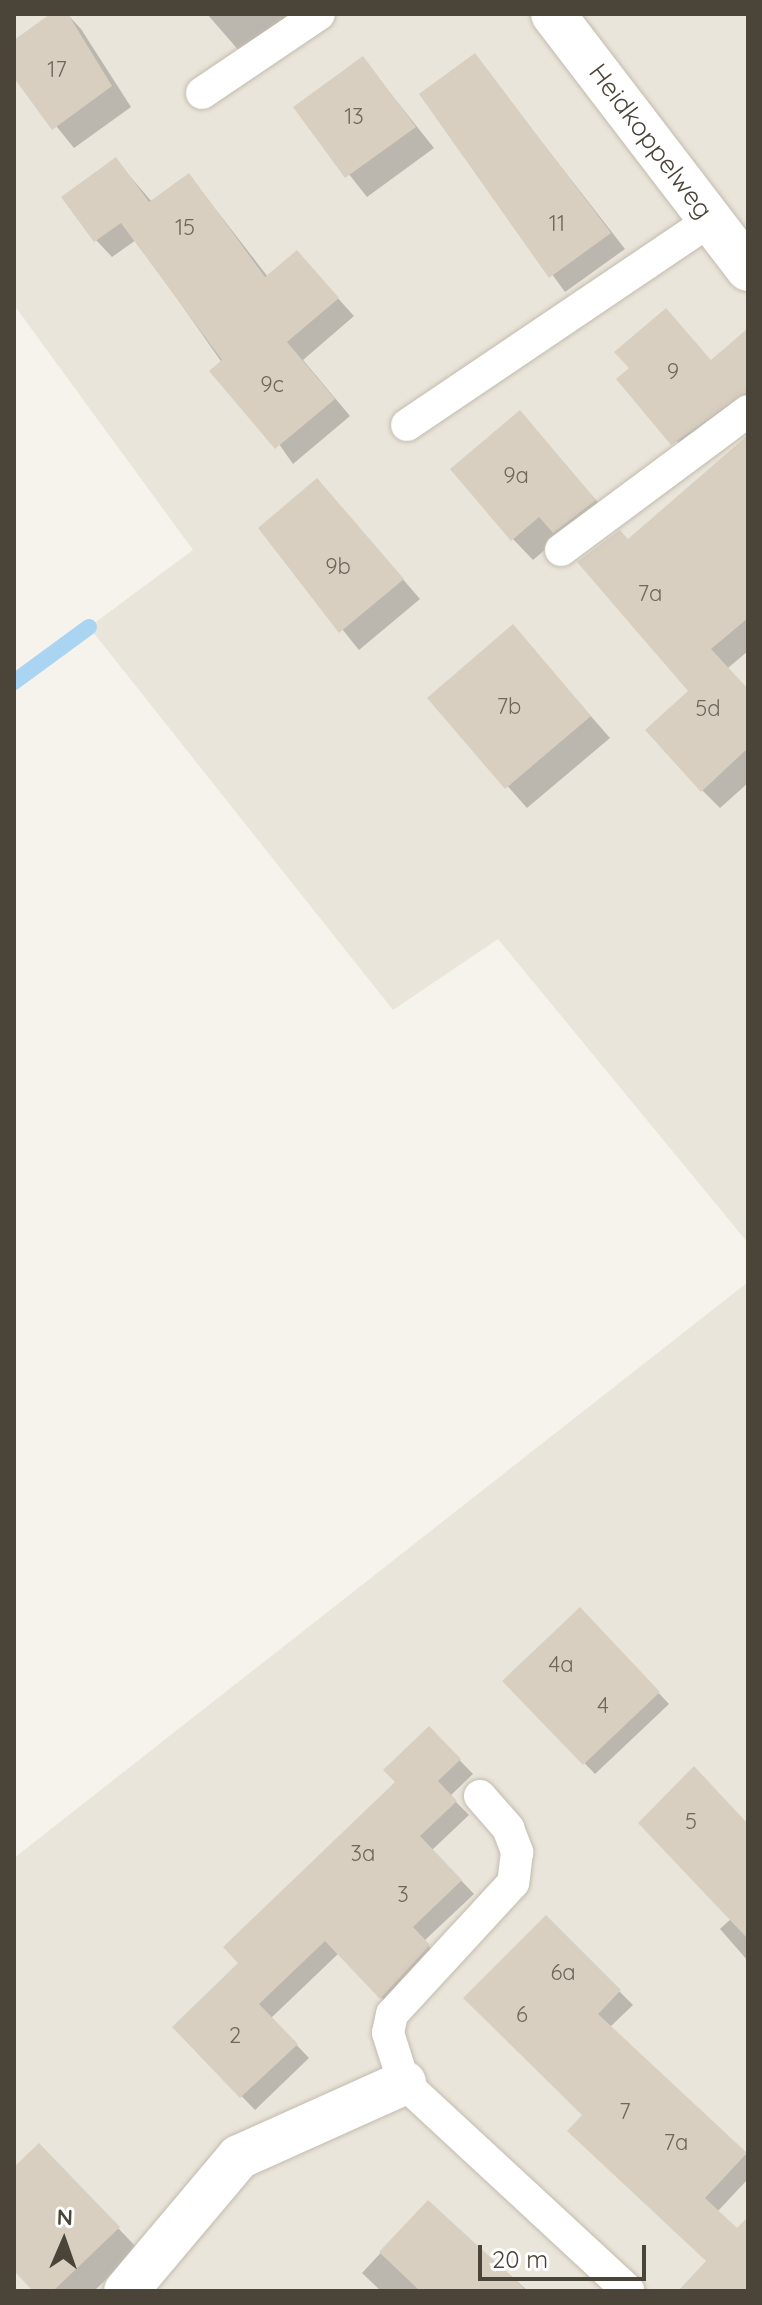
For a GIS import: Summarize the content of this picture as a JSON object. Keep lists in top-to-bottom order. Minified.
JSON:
{"streets":{"street":["Heidkoppelweg"]},"house_numbers":["17","13","11","15","9","9c","9a","9b","7a","7b","5d","4a","4","5","3a","3","6a","6","2","7","7a"],"scale_bar":"20 m","north":"top"}
